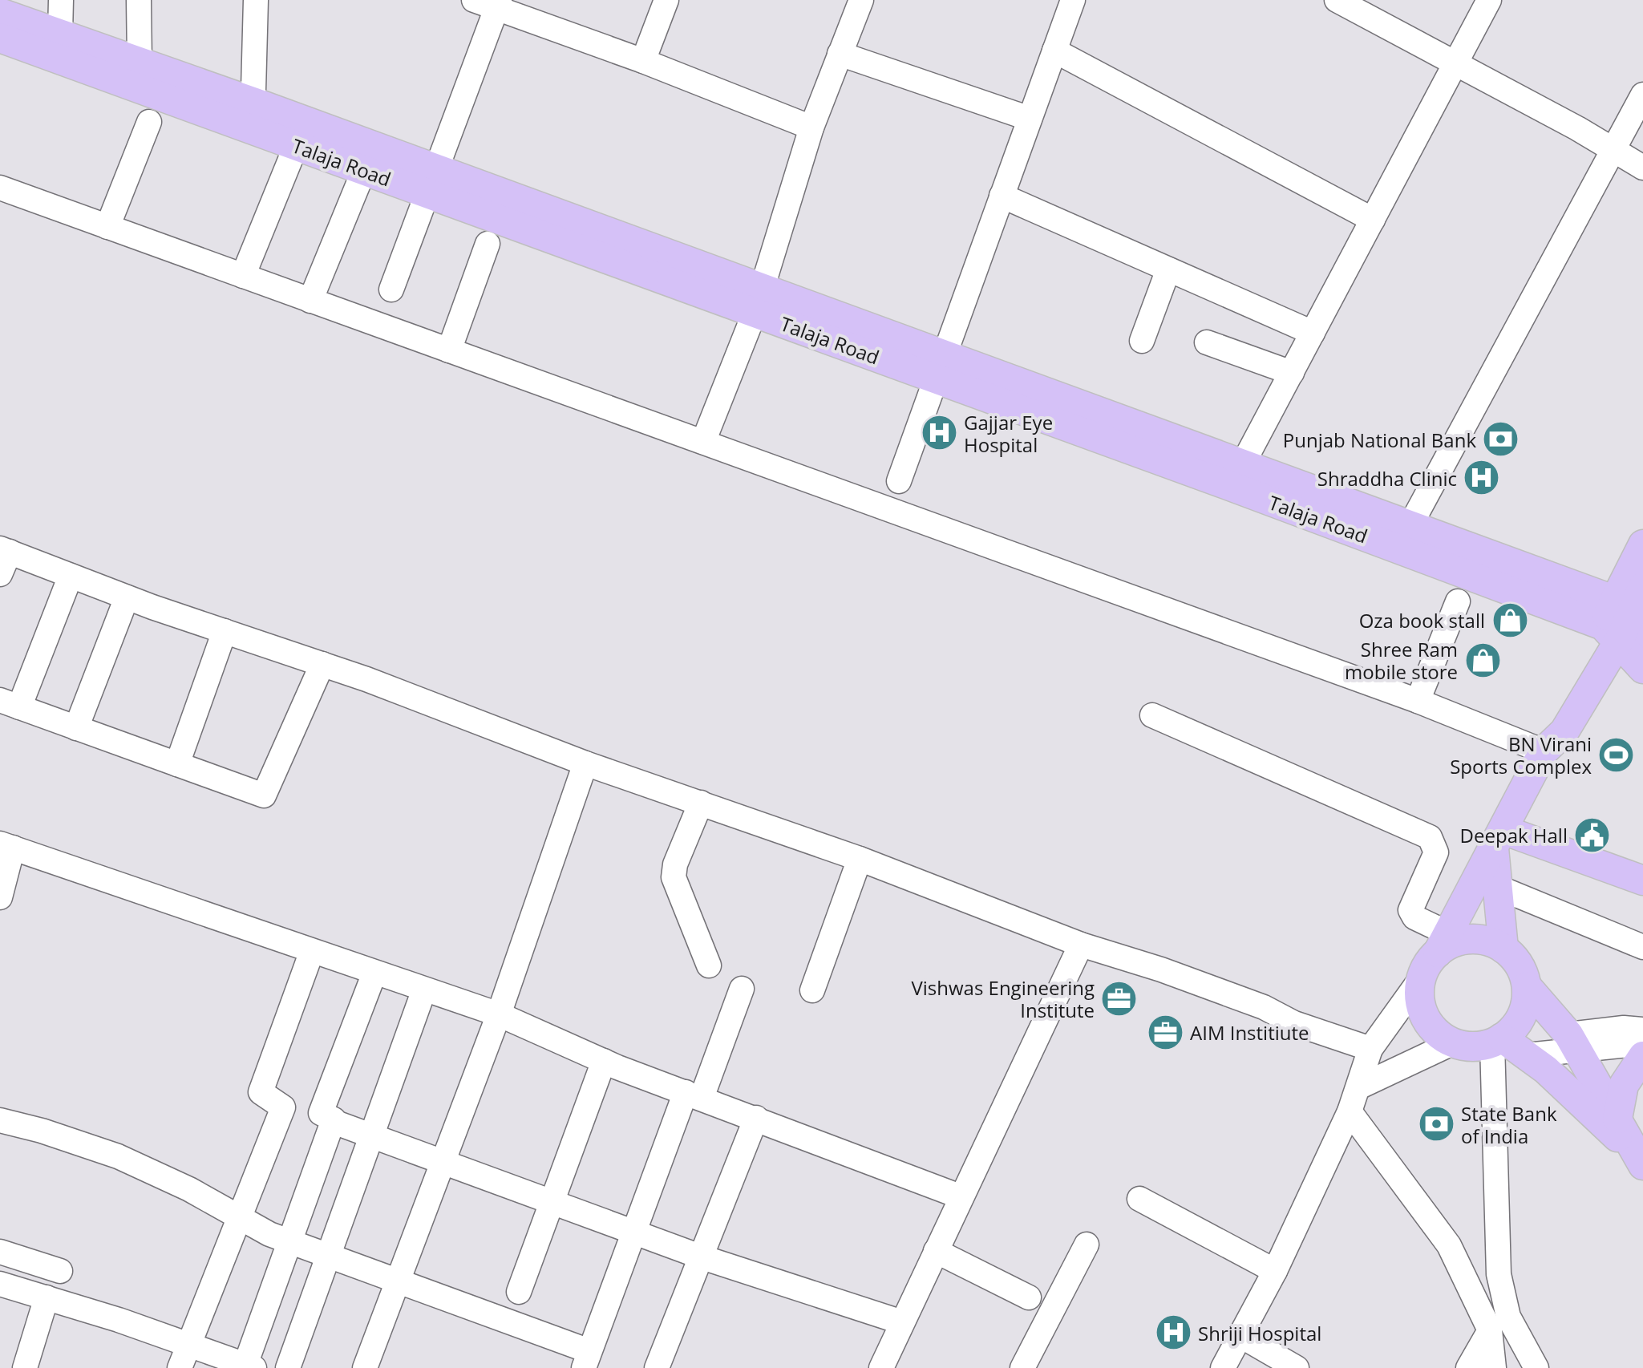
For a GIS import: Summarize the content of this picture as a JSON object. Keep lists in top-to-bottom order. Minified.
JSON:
{"streets":{"main road":["Talaja Road"]},"places":{"hospital":["Gajjar Eye Hospital","Shraddha Clinic","Shriji Hospital"],"bank":["Punjab National Bank","State Bank of India"],"shop":["Oza book stall","Shree Ram mobile store"],"sports":["BN Virani Sports Complex"],"public building":["Deepak Hall"],"office":["Vishwas Engineering Institute","AIM Institiute"]}}
